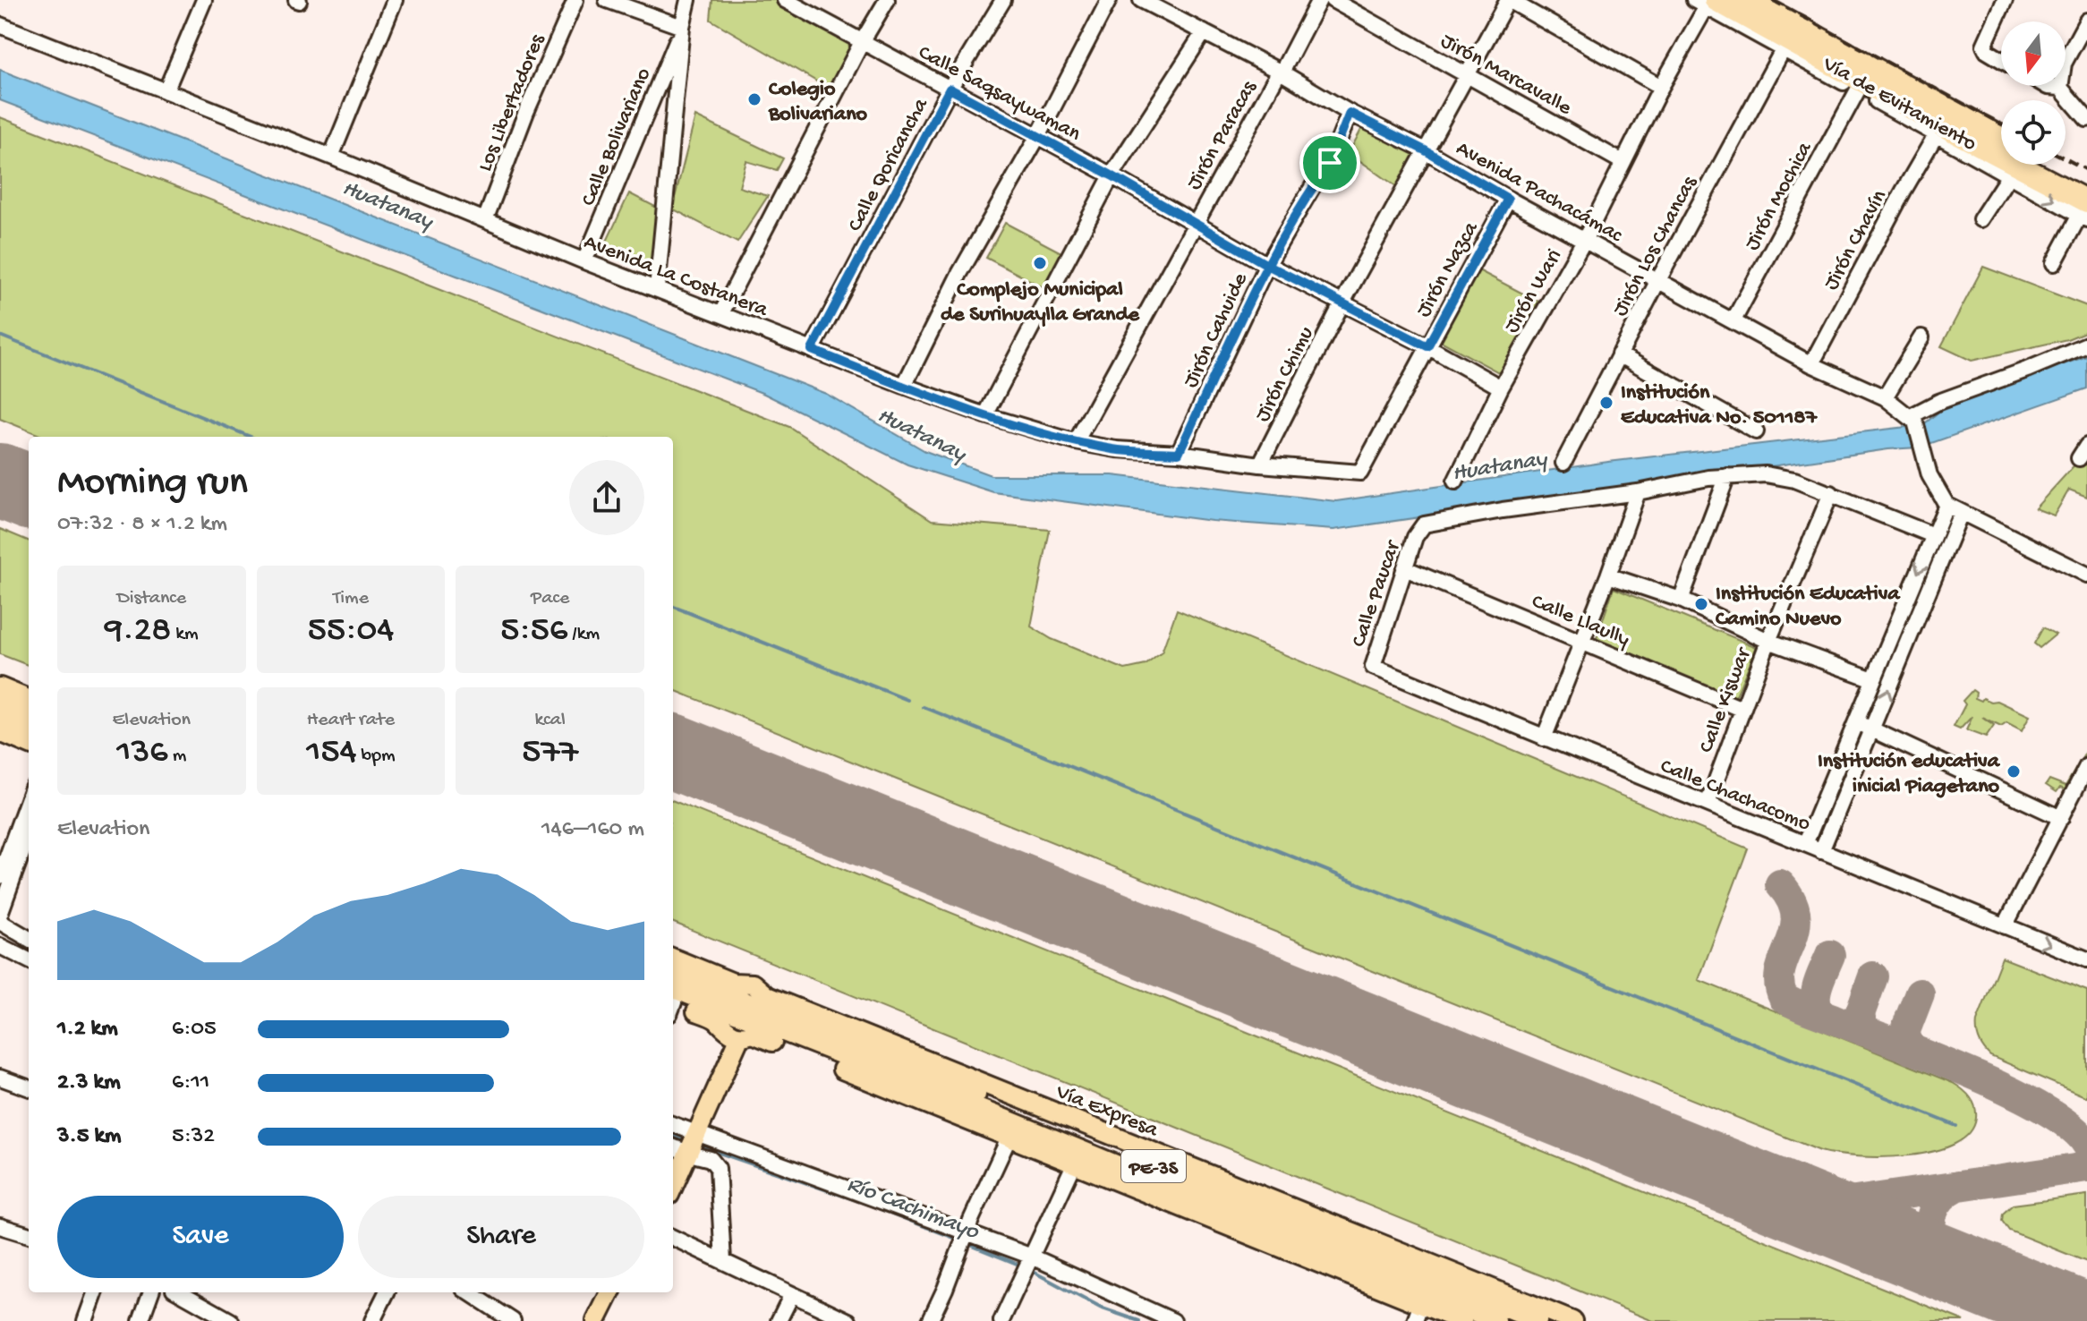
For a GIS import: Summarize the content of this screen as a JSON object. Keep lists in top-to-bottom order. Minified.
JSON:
{"streets":{"highway":["Vía de Evitamiento"],"main road":["Vía Expresa","PE-3S"],"street":["Jirón Marcavalle","Calle Saqsaywaman","Los Libertadores","Jirón Paracas","Calle Bolivariano","Calle Qoricancha","Avenida Pachacámac","Jirón Mochica","Jirón Chavín","Jirón Los Chancas","Jirón Nazca","Avenida La Costanera","Jirón Wari","Jirón Cahuide","Jirón Chimu","Calle Paucar","Calle Llaully","Calle Kiswar","Calle Chachacomo"]},"crossings":[["Jirón Marcavalle","Jirón Wari"],["Jirón Marcavalle","Jirón Chimu"],["Calle Saqsaywaman","Jirón Paracas"],["Calle Saqsaywaman","Calle Qoricancha"],["Calle Saqsaywaman","Jirón Nazca"],["Calle Saqsaywaman","Jirón Wari"],["Calle Saqsaywaman","Jirón Cahuide"],["Calle Saqsaywaman","Jirón Chimu"],["Los Libertadores","Avenida La Costanera"],["Vía de Evitamiento","Jirón Mochica"],["Vía de Evitamiento","Jirón Wari"],["Jirón Paracas","Avenida Pachacámac"],["Jirón Paracas","Avenida La Costanera"],["Calle Bolivariano","Avenida La Costanera"],["Calle Qoricancha","Avenida La Costanera"],["Avenida Pachacámac","Jirón Mochica"],["Avenida Pachacámac","Jirón Chavín"],["Avenida Pachacámac","Jirón Los Chancas"],["Avenida Pachacámac","Jirón Nazca"],["Avenida Pachacámac","Jirón Wari"],["Avenida Pachacámac","Jirón Cahuide"],["Avenida Pachacámac","Jirón Chimu"],["Jirón Nazca","Avenida La Costanera"],["Avenida La Costanera","Jirón Cahuide"],["Avenida La Costanera","Jirón Chimu"],["Calle Paucar","Calle Llaully"],["Calle Paucar","Calle Chachacomo"],["Calle Llaully","Calle Kiswar"],["Calle Kiswar","Calle Chachacomo"]],"water":["Huatanay","Río Cachimayo"],"places":["Colegio Bolivariano","Complejo Municipal de Surihuaylla Grande","Institución Educativa No. 501187","Institución Educativa Camino Nuevo","Institución educativa inicial Piagetano"],"north":"bottom","page":{"heading":["Morning run","07:32 · 8 × 1.2 km"],"stats":[["Distance","9.28 km"],["Time","55:04"],["Pace","5:56 /km"],["Elevation","136 m"],["Heart rate","154 bpm"],["kcal","577"]],"chart":["Elevation","146–160 m"],"list":[{"name":"1.2 km","note":"6:05"},{"name":"2.3 km","note":"6:11"},{"name":"3.5 km","note":"5:32"}],"buttons":["Save","Share"]}}
